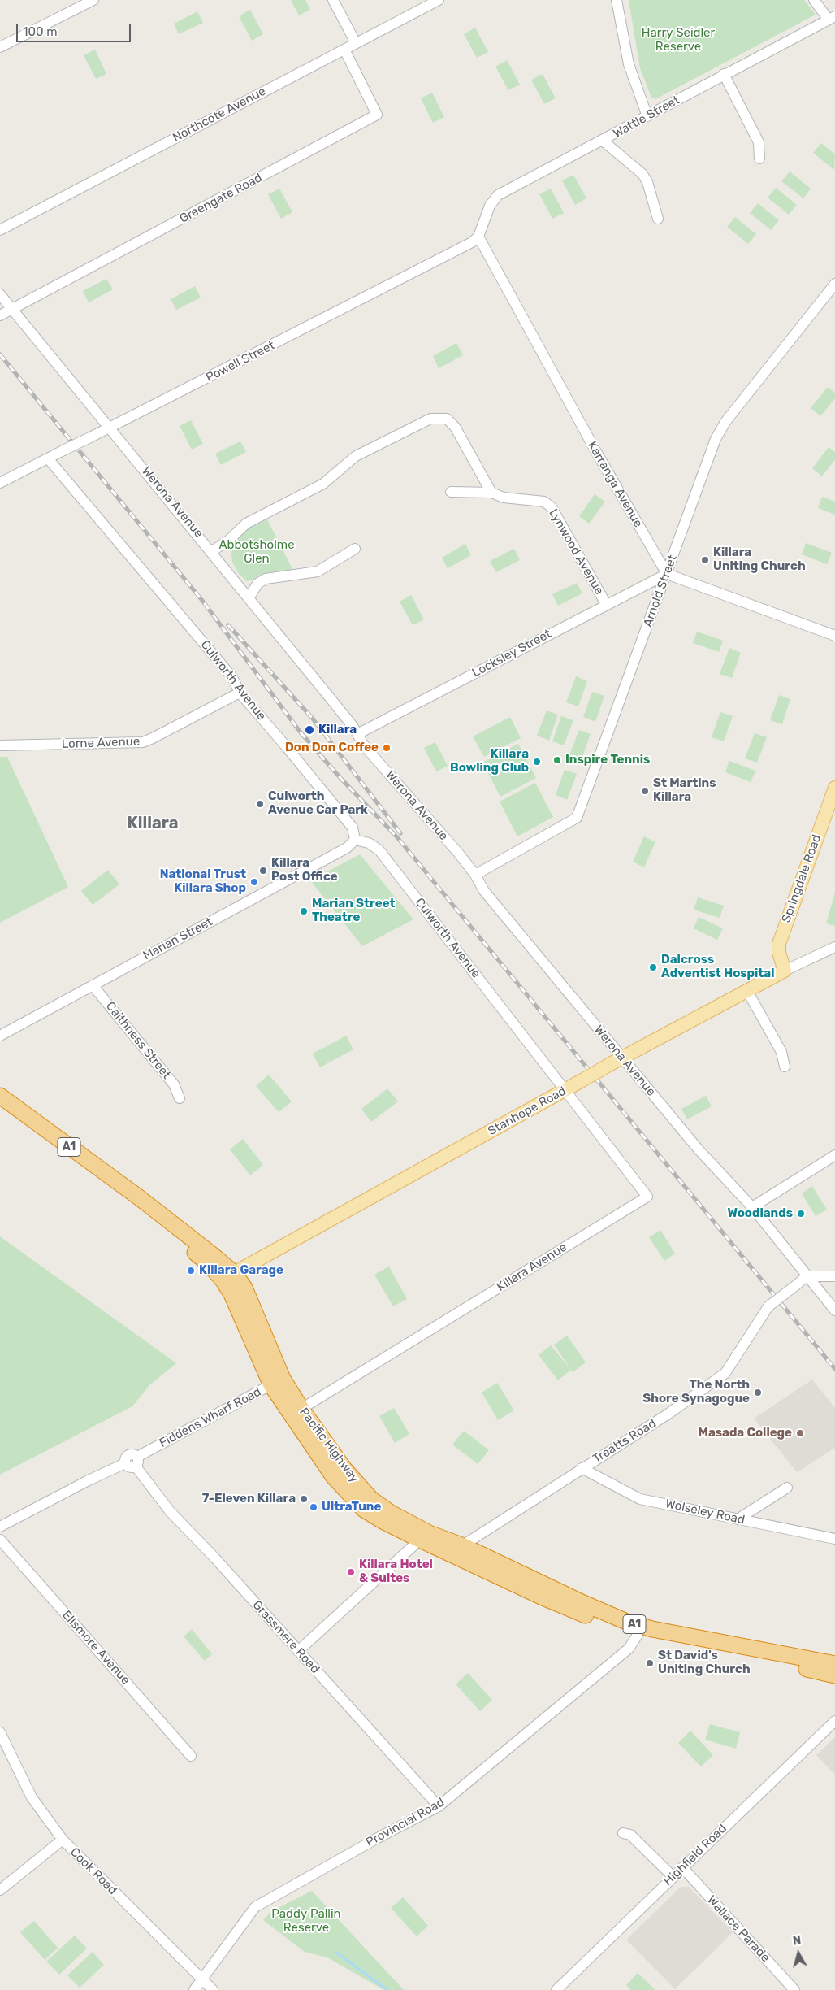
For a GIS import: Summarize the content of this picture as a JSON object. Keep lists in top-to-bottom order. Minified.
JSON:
{"streets":{"highway":["A1","Pacific Highway"],"main road":["Springdale Road","Stanhope Road"],"street":["Northcote Avenue","Wattle Street","Greengate Road","Powell Street","Karranga Avenue","Werona Avenue","Lynwood Avenue","Arnold Street","Locksley Street","Culworth Avenue","Lorne Avenue","Marian Street","Caithness Street","Killara Avenue","Fiddens Wharf Road","Treatts Road","Wolseley Road","Grassmere Road","Ellsmore Avenue","Provincial Road","Highfield Road","Cook Road","Wallace Parade"]},"crossings":[["Northcote Avenue","Greengate Road"],["Wattle Street","Powell Street"],["Wattle Street","Karranga Avenue"],["Greengate Road","Werona Avenue"],["Powell Street","Karranga Avenue"],["Powell Street","Werona Avenue"],["Powell Street","Culworth Avenue"],["Karranga Avenue","Arnold Street"],["Karranga Avenue","Locksley Street"],["Werona Avenue","Arnold Street"],["Werona Avenue","Locksley Street"],["Werona Avenue","Stanhope Road"],["Werona Avenue","Treatts Road"],["Lynwood Avenue","Locksley Street"],["Arnold Street","Locksley Street"],["Culworth Avenue","Lorne Avenue"],["Culworth Avenue","Marian Street"],["Culworth Avenue","Stanhope Road"],["Culworth Avenue","Killara Avenue"],["Springdale Road","Stanhope Road"],["Marian Street","Caithness Street"],["Stanhope Road","Killara Avenue"],["Stanhope Road","Pacific Highway"],["Killara Avenue","Pacific Highway"],["Fiddens Wharf Road","Pacific Highway"],["Fiddens Wharf Road","Grassmere Road"],["Treatts Road","Pacific Highway"],["Treatts Road","Wolseley Road"],["Pacific Highway","Provincial Road"],["Grassmere Road","Provincial Road"],["Provincial Road","Cook Road"],["Highfield Road","Wallace Parade"]],"districts":["Killara"],"parks":["Harry Seidler Reserve","Abbotsholme Glen","Paddy Pallin Reserve"],"places":["Killara Uniting Church","Killara","Don Don Coffee","Inspire Tennis","Killara Bowling Club","St Martins Killara","Culworth Avenue Car Park","Killara Post Office","National Trust Killara Shop","Marian Street Theatre","Dalcross Adventist Hospital","Woodlands","Killara Garage","The North Shore Synagogue","Masada College","7-Eleven Killara","UltraTune","Killara Hotel & Suites","St David's Uniting Church"],"scale_bar":"100 m","north":"top"}
